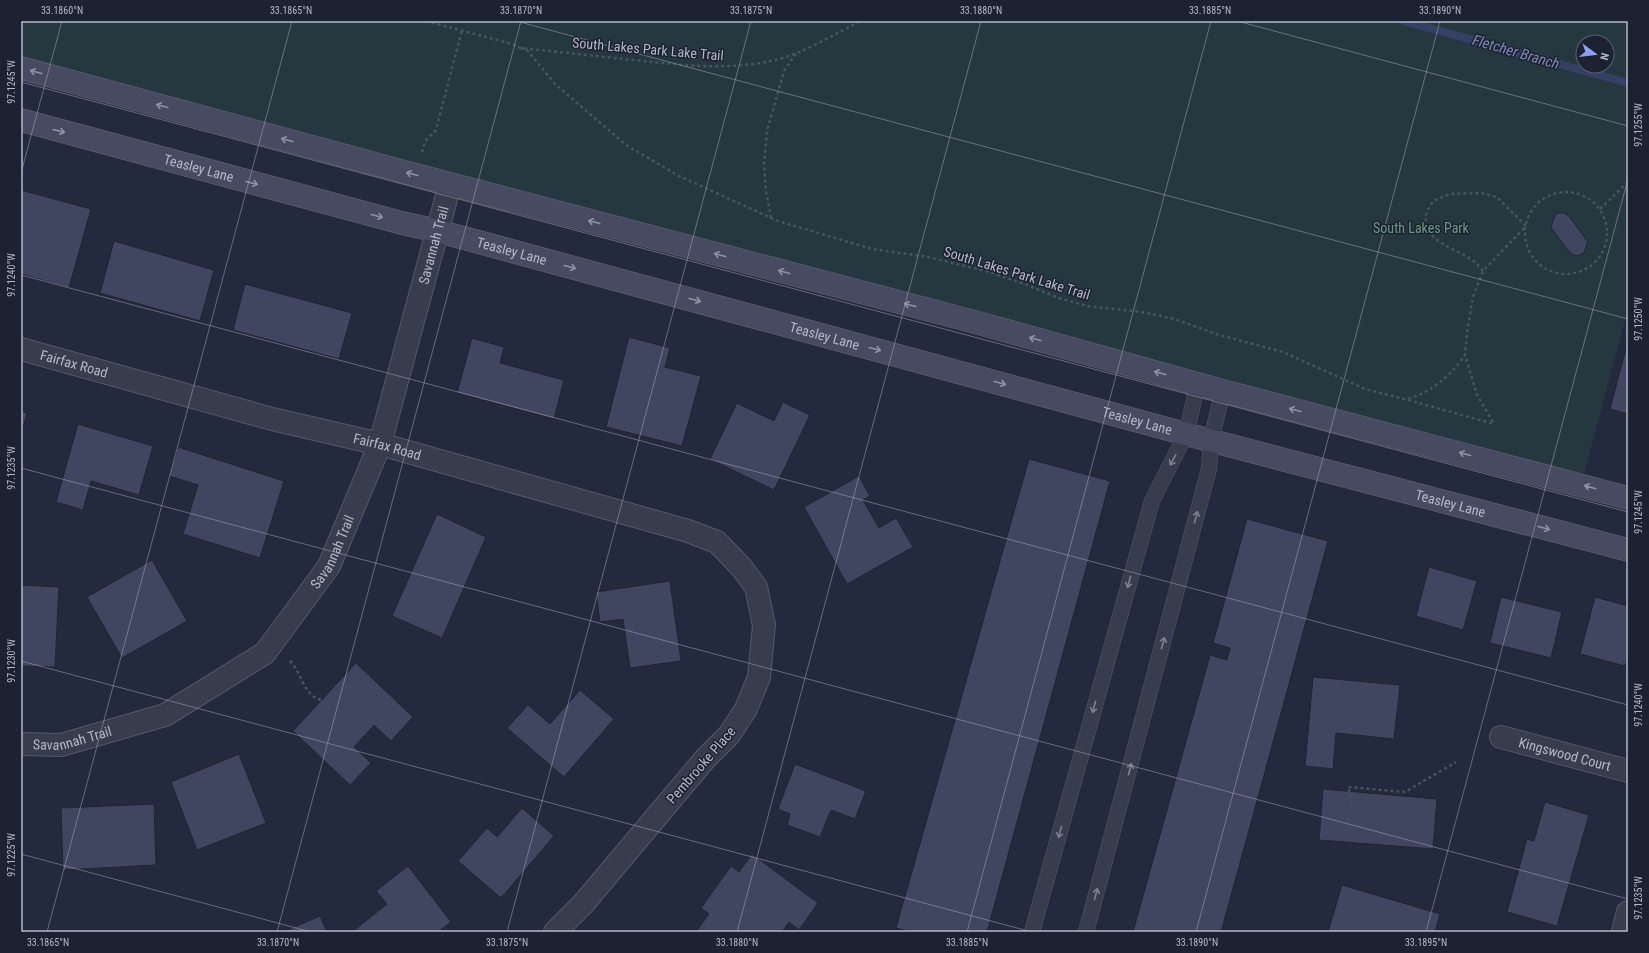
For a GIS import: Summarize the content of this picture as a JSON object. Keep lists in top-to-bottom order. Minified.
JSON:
{"streets":{"main road":["Teasley Lane"],"street":["Savannah Trail","Fairfax Road","Kingswood Court","Pembrooke Place"],"path":["South Lakes Park Lake Trail"]},"crossings":[["Teasley Lane","Savannah Trail"],["Savannah Trail","Fairfax Road"],["Fairfax Road","Pembrooke Place"]],"water":["Fletcher Branch"],"parks":["South Lakes Park"],"north":"right","coordinates":["33.1860°N","33.1865°N","33.1870°N","33.1875°N","33.1880°N","33.1885°N","33.1890°N","97.1245°W","97.1255°W","97.1240°W","97.1250°W","97.1235°W","97.1230°W","97.1225°W","33.1895°N"]}
